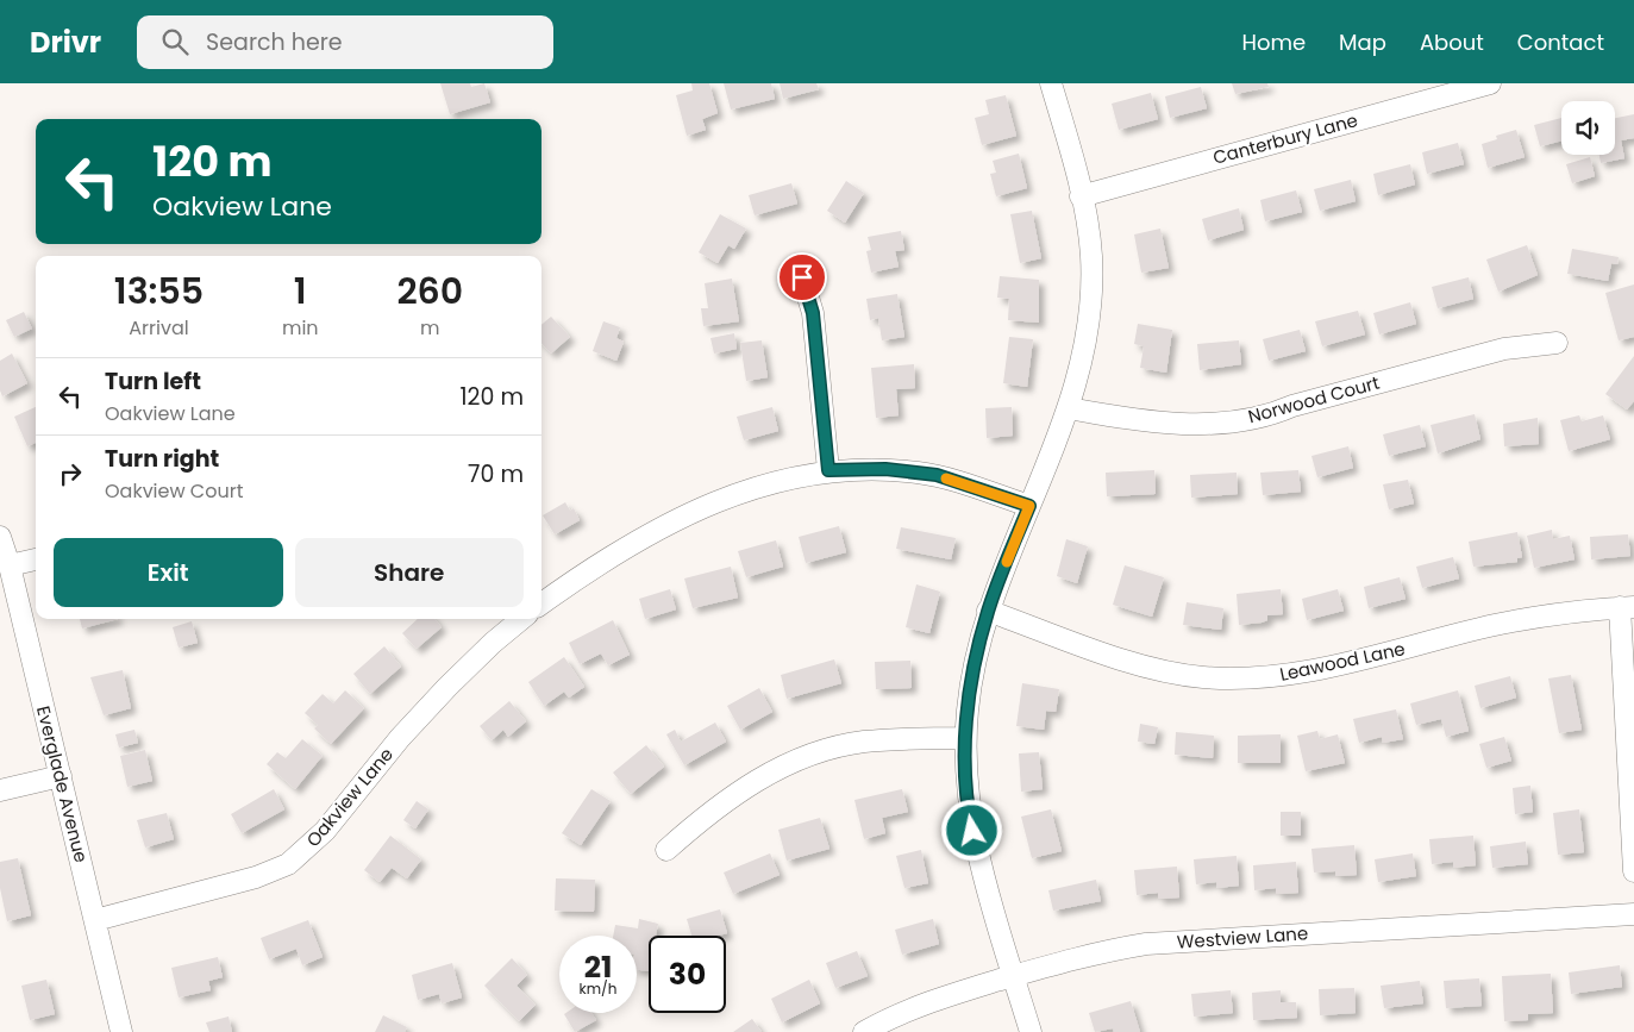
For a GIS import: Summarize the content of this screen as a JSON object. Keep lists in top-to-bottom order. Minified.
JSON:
{"streets":{"street":["Canterbury Lane","Norwood Court","Leawood Lane","Everglade Avenue","Oakview Lane","Westview Lane"]},"crossings":[["Everglade Avenue","Oakview Lane"]],"page":{"header":"Drivr","search":"Search here","nav":["Home","Map","About","Contact"],"turn":["120 m","Oakview Lane"],"eta":["13:55","Arrival","1","min","260","m"],"list":[{"name":"Turn left","note":"Oakview Lane","value":"120 m"},{"name":"Turn right","note":"Oakview Court","value":"70 m"}],"buttons":["Exit","Share"],"speed":"21 km/h","limit":"30"}}
